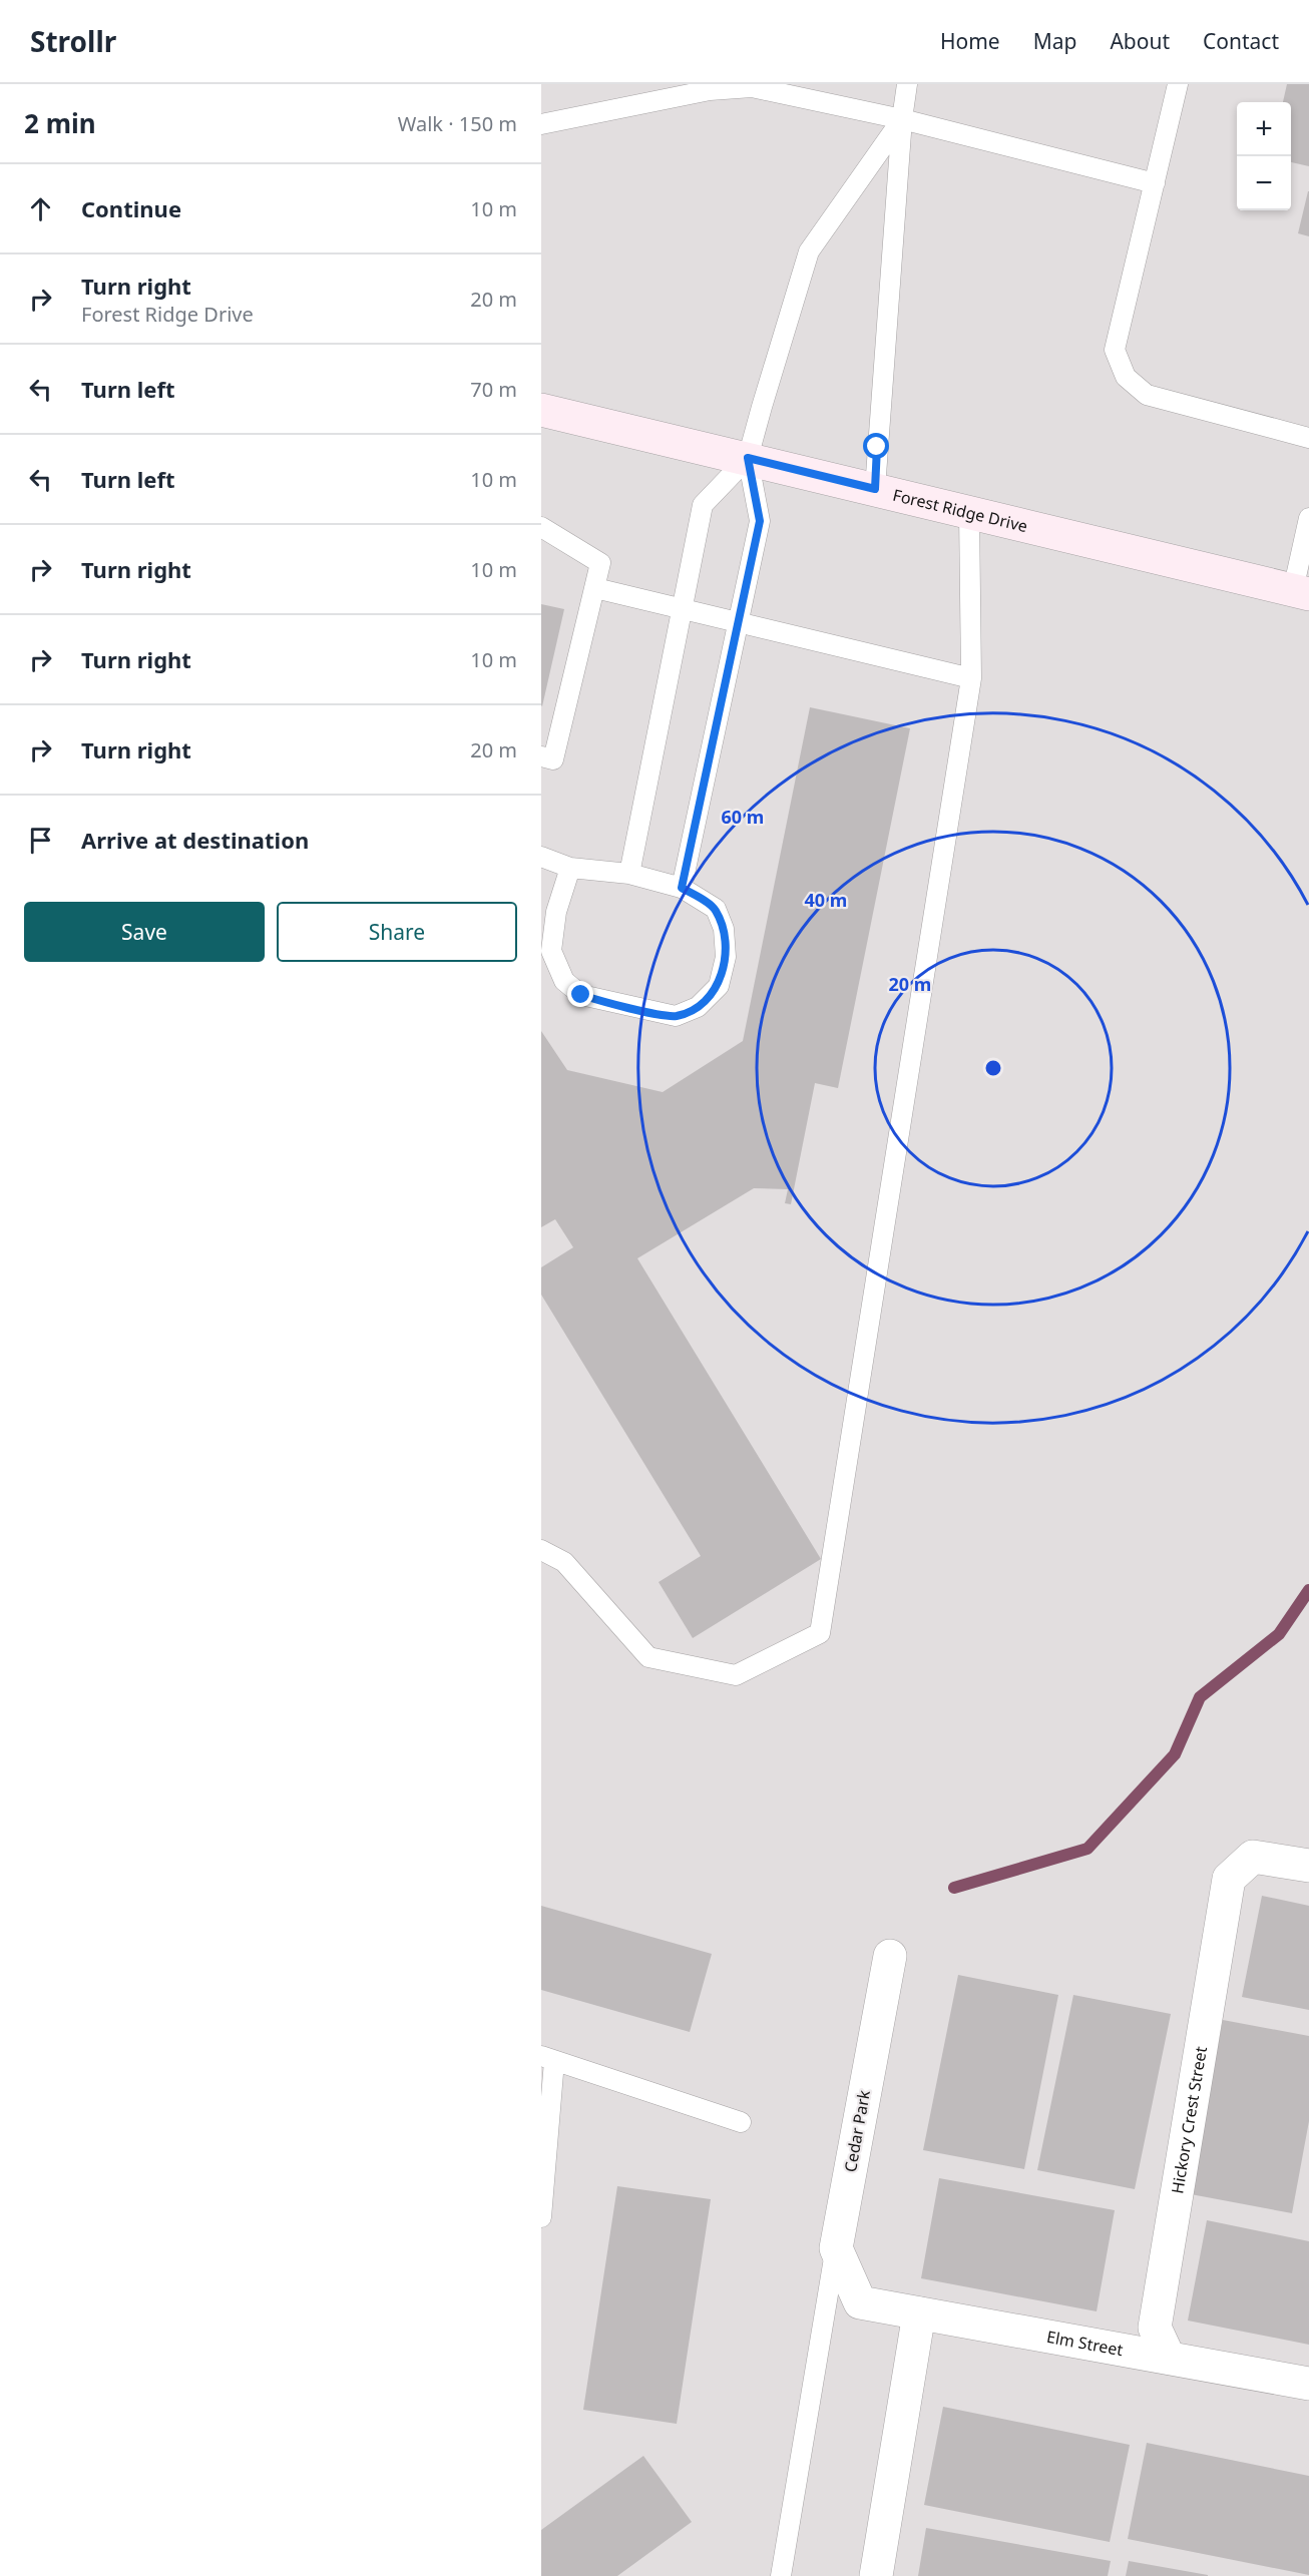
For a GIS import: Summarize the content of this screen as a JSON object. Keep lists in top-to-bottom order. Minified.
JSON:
{"streets":{"main road":["Forest Ridge Drive"],"street":["Hickory Crest Street","Cedar Park","Elm Street"]},"crossings":[["Hickory Crest Street","Elm Street"],["Cedar Park","Elm Street"]],"page":{"header":"Strollr","nav":["Home","Map","About","Contact"],"heading":["2 min","Walk · 150 m"],"map_buttons":["+","−"],"list":[["Continue","10 m"],["Turn right","Forest Ridge Drive","20 m"],["Turn left","70 m"],["Turn left","10 m"],["Turn right","10 m"],["Turn right","10 m"],["Turn right","20 m"],"Arrive at destination"],"buttons":["Save","Share"]},"rings":["60 m","40 m","20 m"]}
